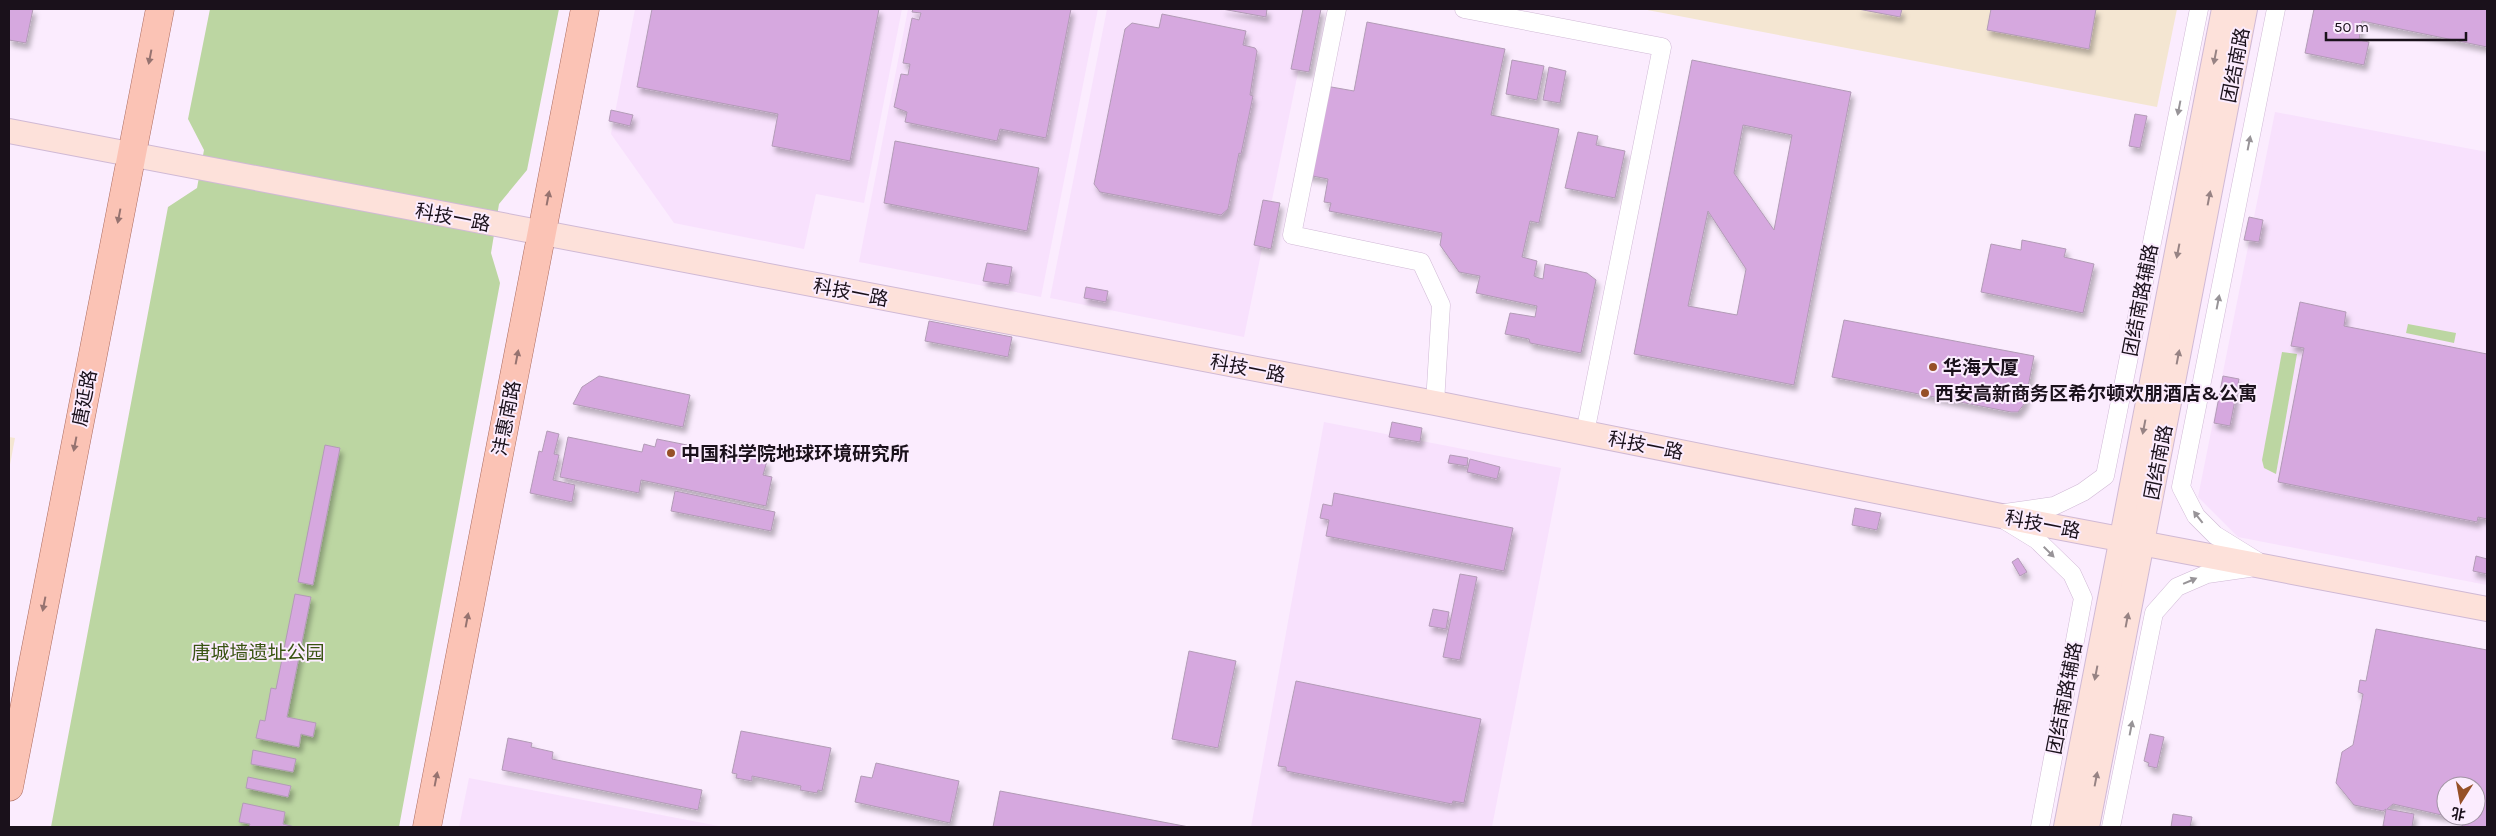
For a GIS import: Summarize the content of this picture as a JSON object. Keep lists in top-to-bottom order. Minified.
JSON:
{"streets":{"main road":["唐延路","沣惠南路"],"street":["团结南路","科技一路","团结南路辅路"]},"crossings":[["团结南路","科技一路"],["科技一路","团结南路辅路"],["科技一路","唐延路"],["科技一路","沣惠南路"]],"one_way":["唐延路","沣惠南路"],"parks":["唐城墙遗址公园"],"places":["华海大厦","西安高新商务区希尔顿欢朋酒店&公寓","中国科学院地球环境研究所"],"scale_bar":"50 m","north":"bottom"}
